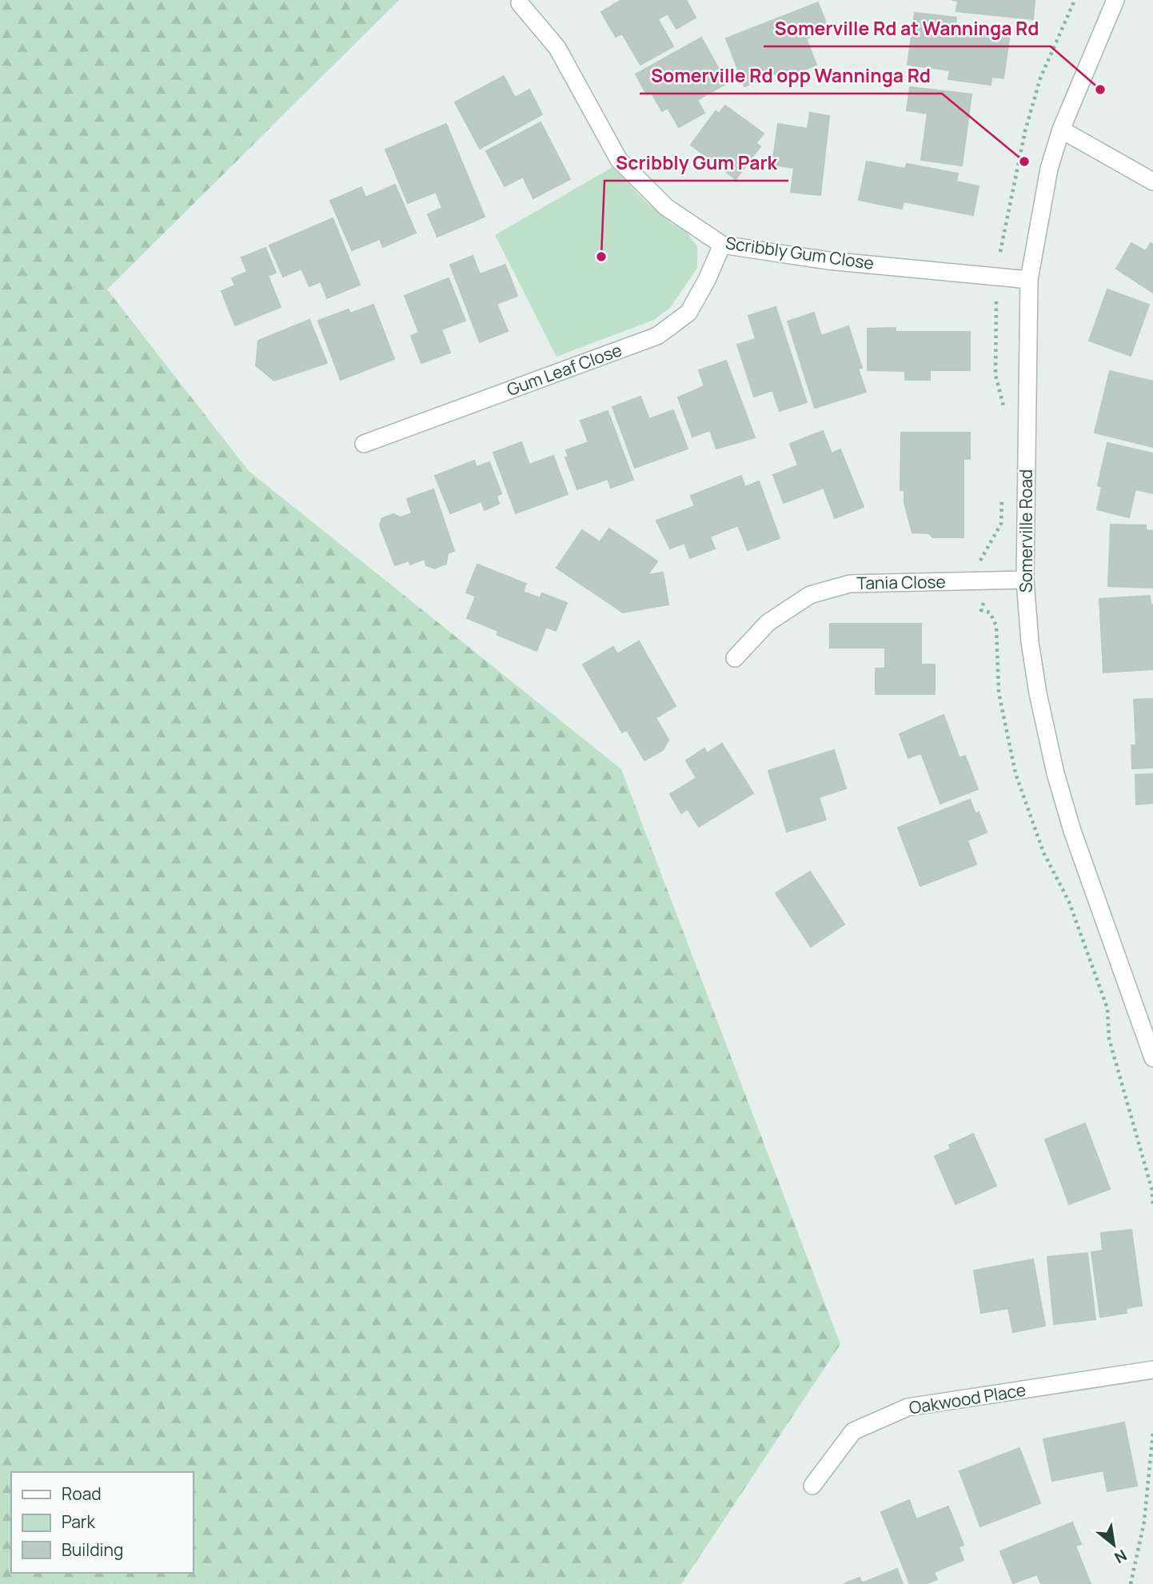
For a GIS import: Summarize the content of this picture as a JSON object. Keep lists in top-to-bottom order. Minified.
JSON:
{"streets":{"street":["Scribbly Gum Close","Gum Leaf Close","Somerville Road","Tania Close","Oakwood Place"]},"crossings":[["Scribbly Gum Close","Gum Leaf Close"],["Scribbly Gum Close","Somerville Road"],["Somerville Road","Tania Close"]],"places":["Somerville Rd at Wanninga Rd","Somerville Rd opp Wanninga Rd","Scribbly Gum Park"],"legend":["Road","Park","Building"],"north":"bottom right"}
